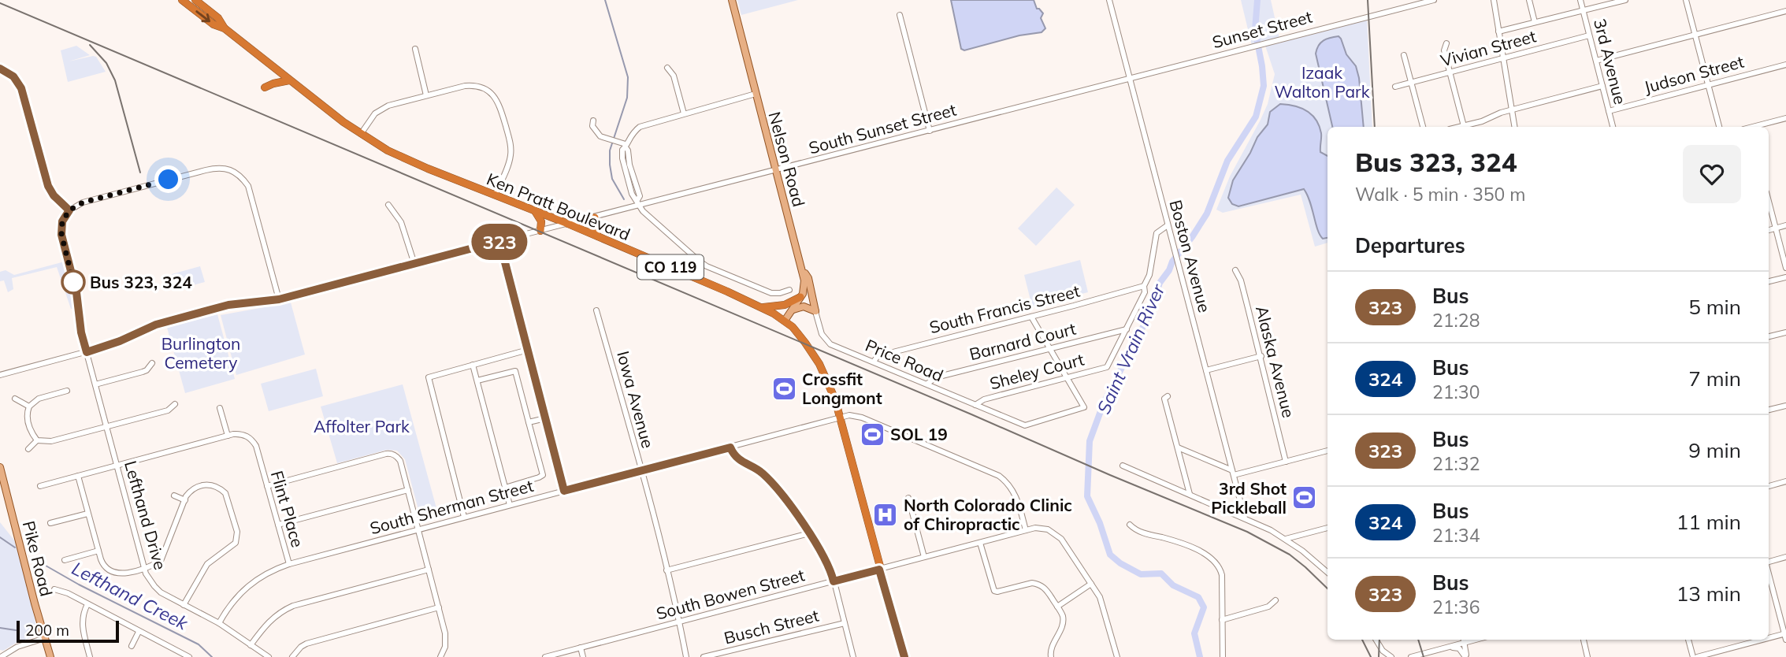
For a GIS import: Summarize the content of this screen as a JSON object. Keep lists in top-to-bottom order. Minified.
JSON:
{"streets":{"highway":["Ken Pratt Boulevard","CO 119"],"main road":["Nelson Road","Pike Road"],"street":["Sunset Street","Vivian Street","3rd Avenue","Judson Street","South Sunset Street","Boston Avenue","South Francis Street","Barnard Court","Price Road","Alaska Avenue","Sheley Court","Iowa Avenue","South Sherman Street","Flint Place","Lefthand Drive","South Bowen Street","Busch Street"]},"crossings":[["Sunset Street","South Sunset Street"],["Sunset Street","Boston Avenue"],["Vivian Street","3rd Avenue"],["3rd Avenue","Judson Street"],["South Sunset Street","Nelson Road"],["South Sunset Street","Ken Pratt Boulevard"],["South Sunset Street","Boston Avenue"],["South Sunset Street","Lefthand Drive"],["Nelson Road","Price Road"],["Ken Pratt Boulevard","South Sherman Street"],["Ken Pratt Boulevard","South Bowen Street"],["South Francis Street","Price Road"],["Barnard Court","Price Road"],["Barnard Court","Sheley Court"],["Price Road","Sheley Court"],["Iowa Avenue","South Sherman Street"],["Iowa Avenue","South Bowen Street"],["South Sherman Street","Flint Place"],["South Sherman Street","Lefthand Drive"],["South Sherman Street","South Bowen Street"]],"water":["Saint Vrain River","Lefthand Creek"],"parks":["Izaak Walton Park","Burlington Cemetery","Affolter Park"],"places":{"other":["Bus 323, 324"],"sports":["Crossfit Longmont","SOL 19","3rd Shot Pickleball"],"hospital":["North Colorado Clinic of Chiropractic"]},"lines":["bus line 323"],"scale_bar":"200 m","page":{"on_map":"323","heading":[["Bus 323, 324","Walk · 5 min · 350 m"],"Departures"],"list":[{"mark":"323","name":"Bus","note":"21:28","value":"5 min"},{"mark":"324","name":"Bus","note":"21:30","value":"7 min"},{"mark":"323","name":"Bus","note":"21:32","value":"9 min"},{"mark":"324","name":"Bus","note":"21:34","value":"11 min"},{"mark":"323","name":"Bus","note":"21:36","value":"13 min"}],"scale":"200 m"}}
